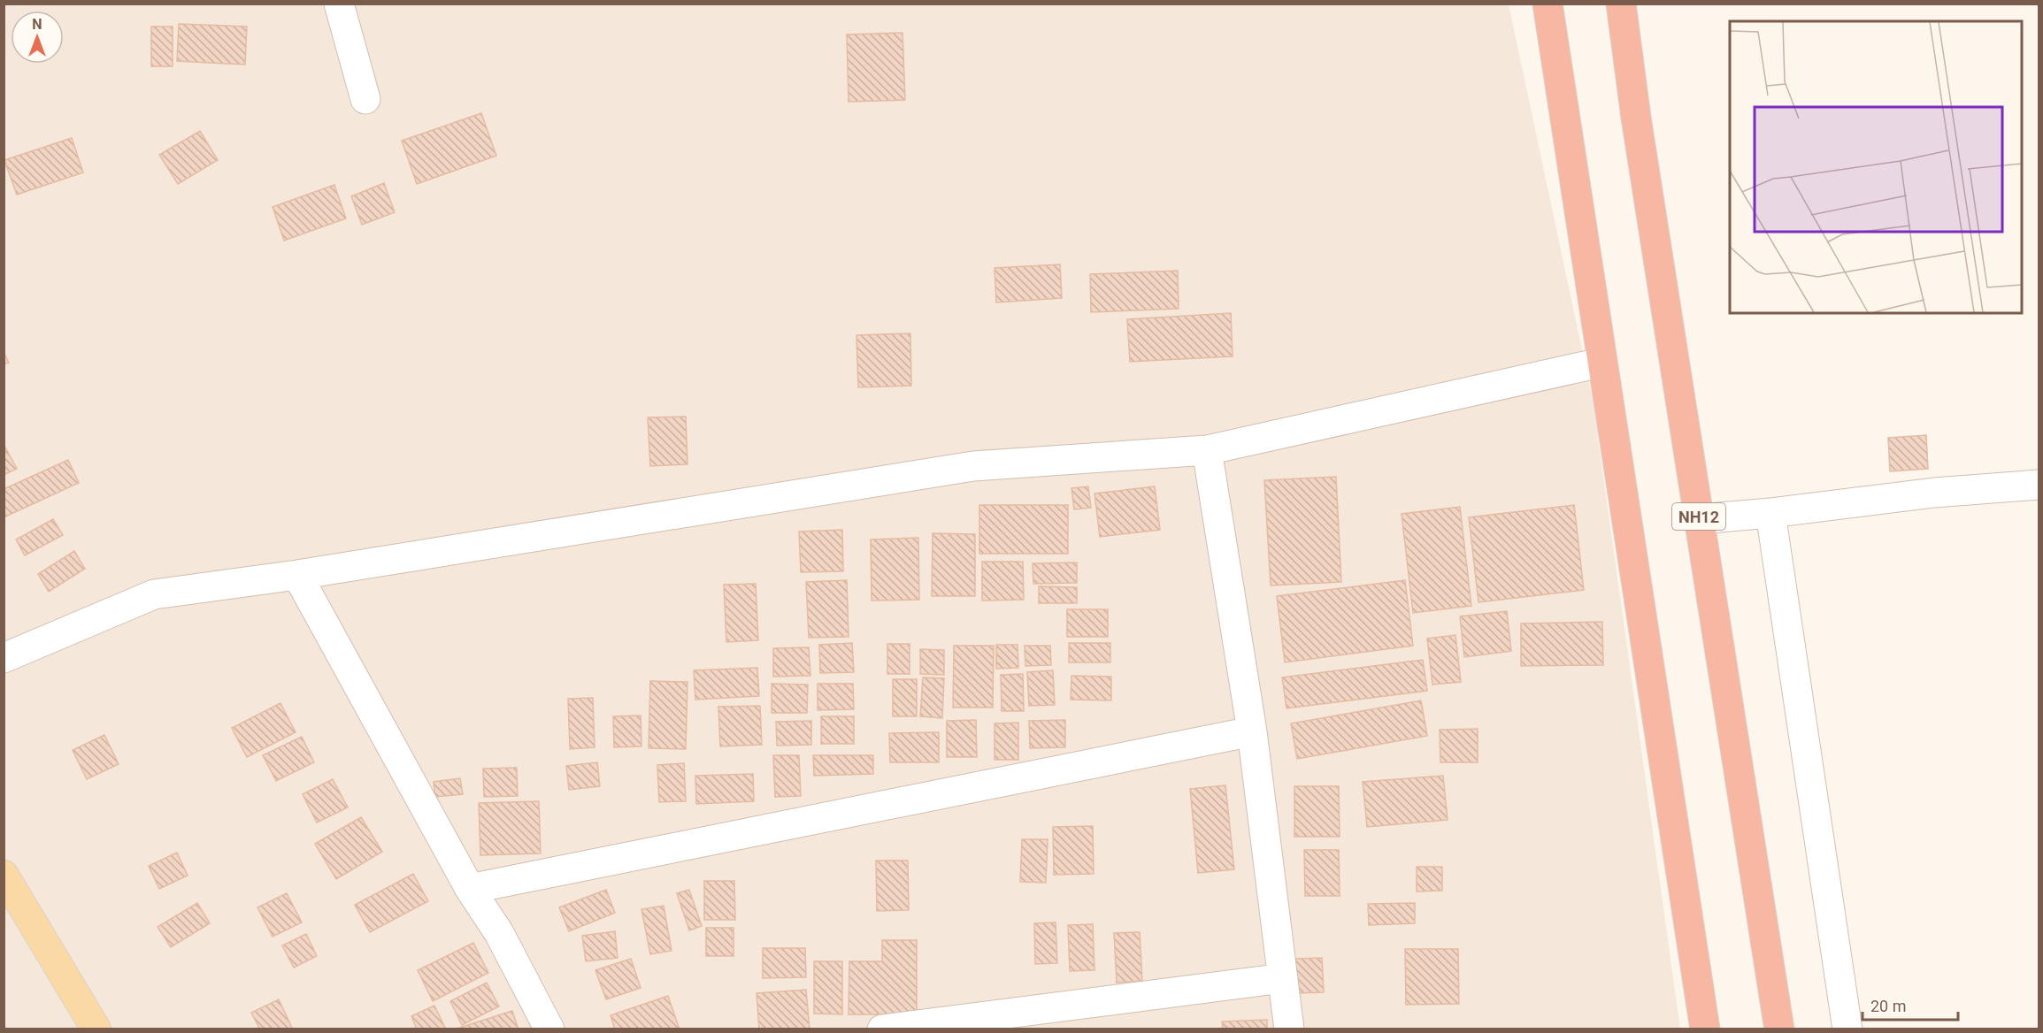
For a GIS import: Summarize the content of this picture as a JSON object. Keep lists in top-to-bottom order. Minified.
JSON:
{"streets":{"highway":["NH12"]},"scale_bar":"20 m","north":"top"}
